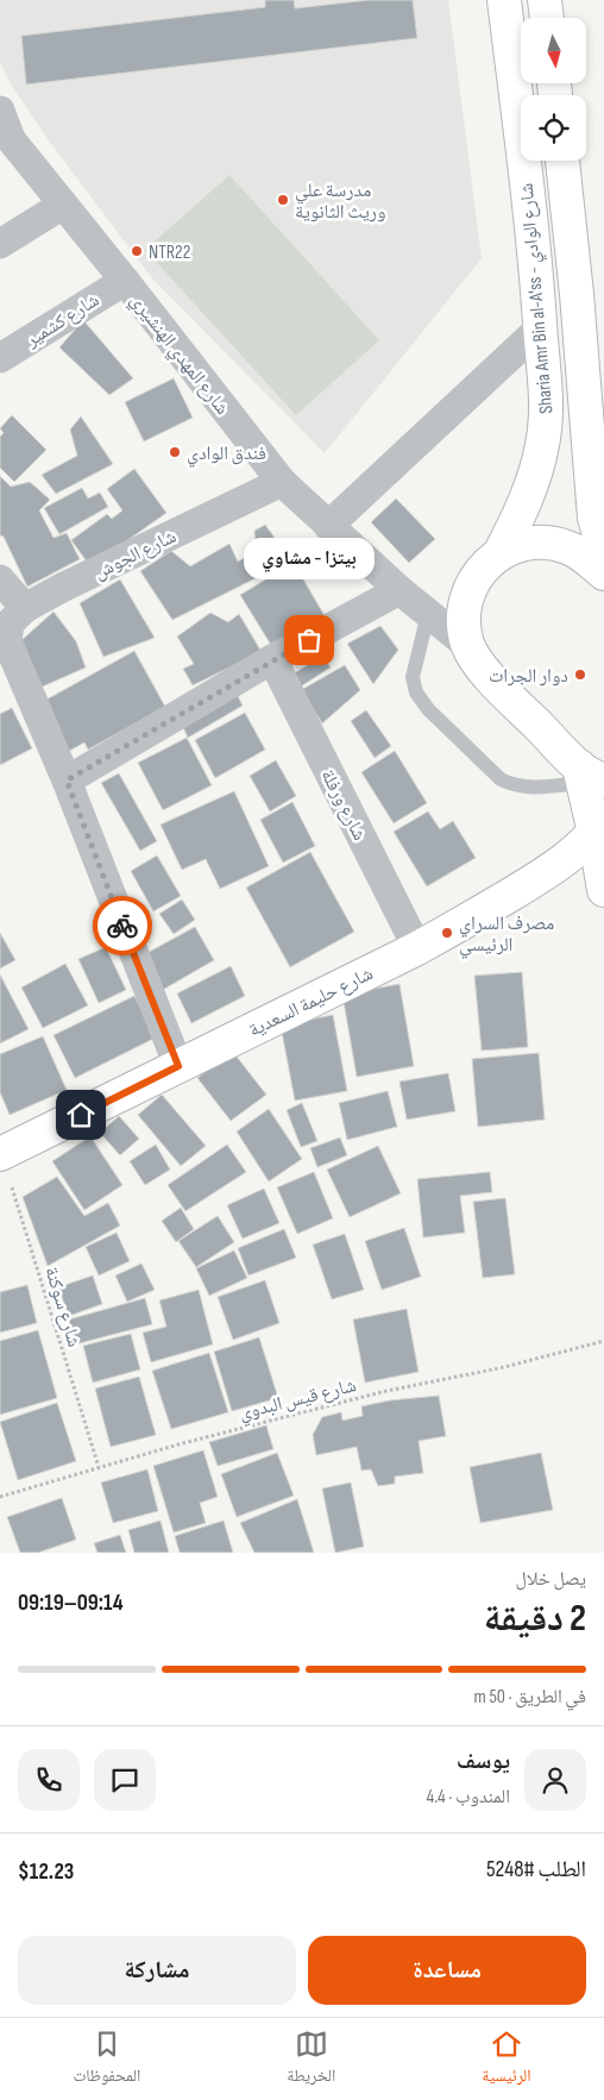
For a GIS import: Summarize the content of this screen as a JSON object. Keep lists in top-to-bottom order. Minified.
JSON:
{"streets":{"street":["Sharia Amr Bin al-A'ss - شارع الوادي","شارع كشمير","شارع المهدي الهنشيري","شارع الجوش","شارع ورفلة","شارع حليمة السعدية"],"path":["شارع سوكنة","شارع قيس البدوي"]},"crossings":[["شارع كشمير","شارع المهدي الهنشيري"],["شارع المهدي الهنشيري","شارع الجوش"],["شارع ورفلة","شارع حليمة السعدية"],["شارع حليمة السعدية","شارع سوكنة"],["شارع سوكنة","شارع قيس البدوي"]],"places":["مدرسة علي وريث الثانوية","NTR22","فندق الوادي","بيتزا - مشاوي","دوار الجرات","مصرف السراي الرئيسي"],"north":"bottom","page":{"bubble":"بيتزا - مشاوي","heading":["2 دقيقة","يصل خلال","09:14–09:19"],"panel":["يوسف","المندوب · 4.4","الطلب #5248","$12.23"],"bar":"في الطريق · 50 m","buttons":["مساعدة","مشاركة"],"tabs":["الرئيسية","الخريطة","المحفوظات"]}}
